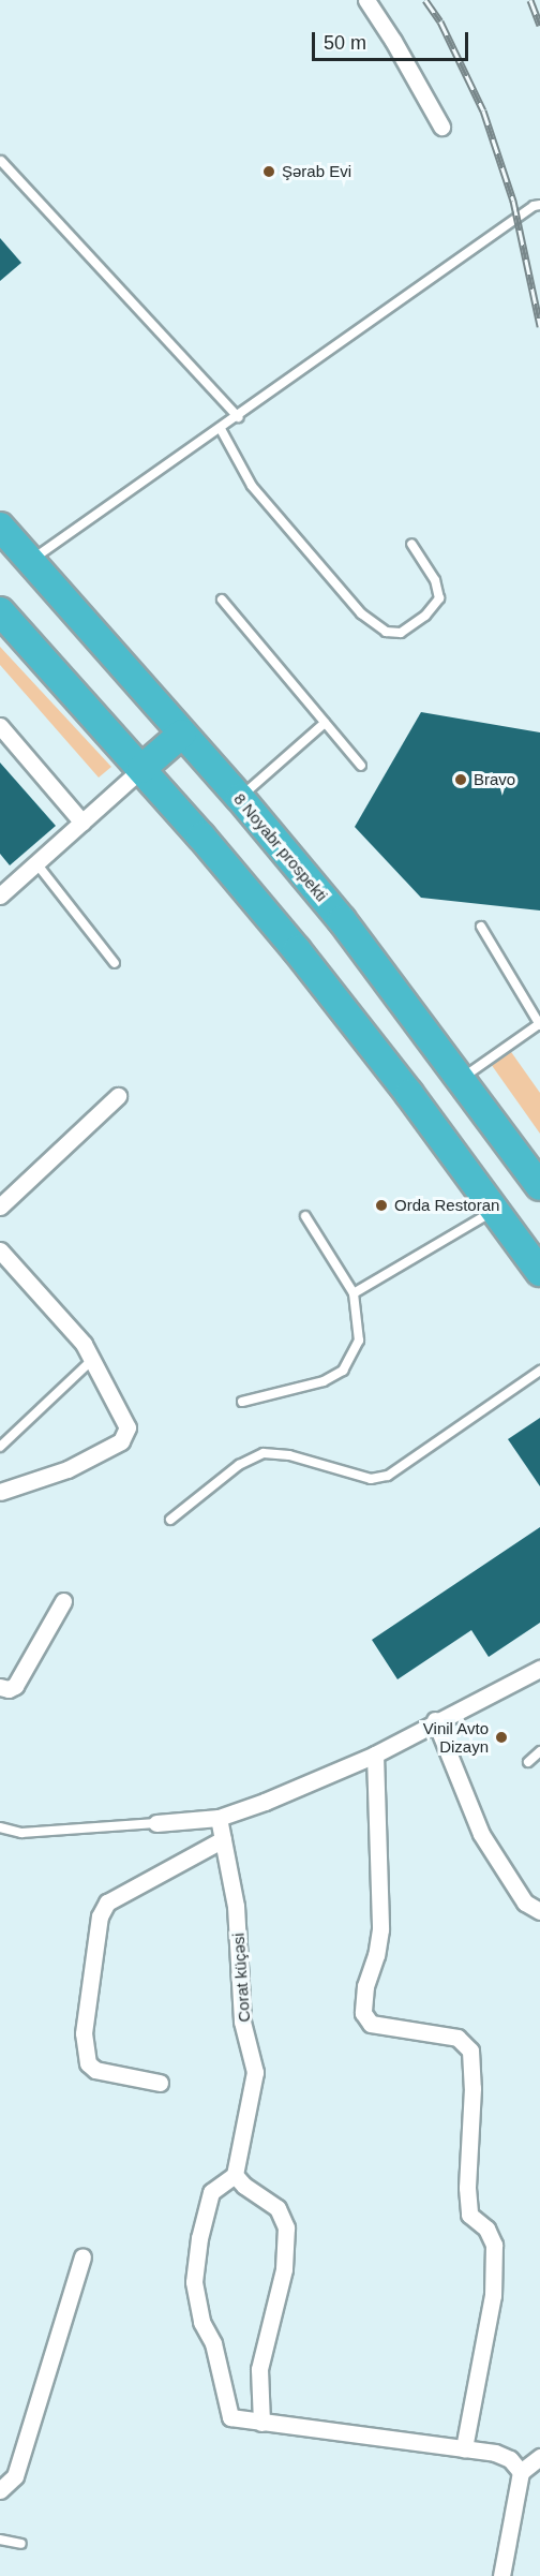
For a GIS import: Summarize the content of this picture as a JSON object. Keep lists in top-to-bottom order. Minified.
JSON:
{"streets":{"highway":["8 Noyabr prospekti"],"street":["Corat küçəsi"]},"places":["Şərab Evi","Bravo","Orda Restoran","Vinil Avto Dizayn"],"scale_bar":"50 m"}
